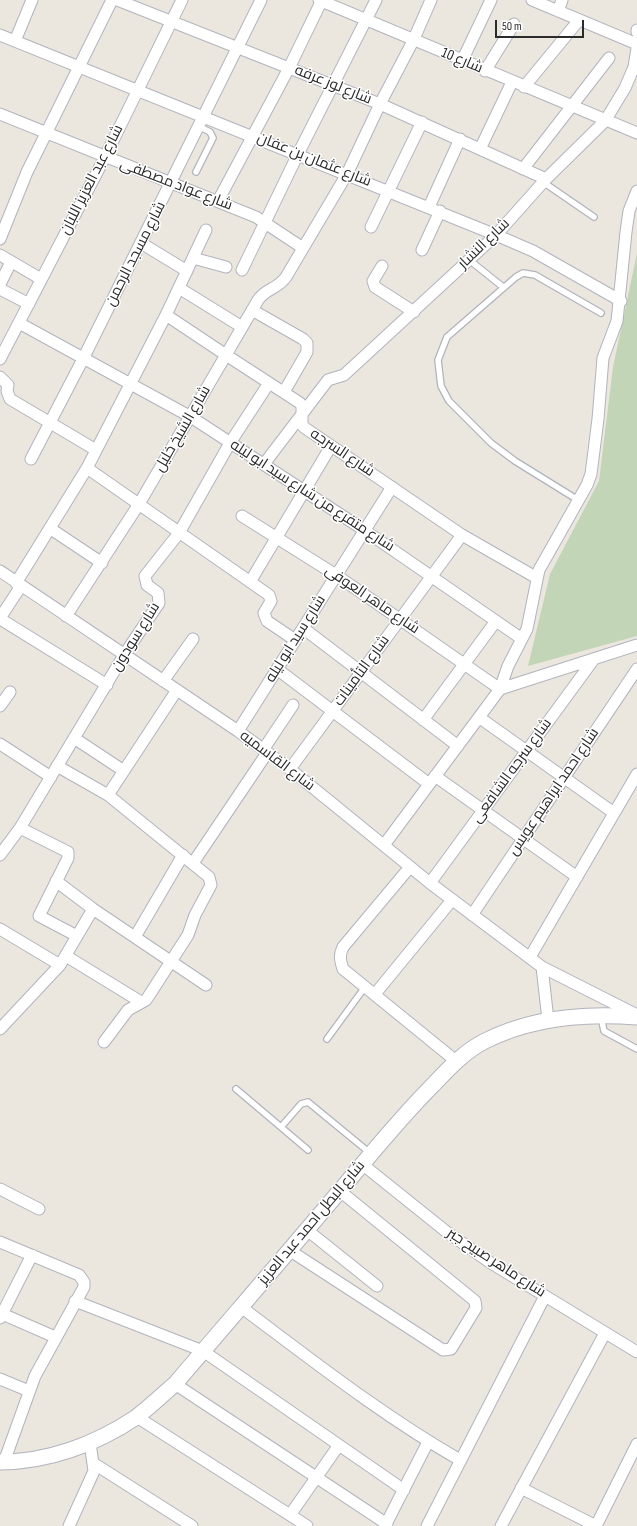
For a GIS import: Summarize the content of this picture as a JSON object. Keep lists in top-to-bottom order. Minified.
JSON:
{"streets":{"main road":["شارع البطل احمد عبد العزيز"],"street":["شارع 10","شارع لوز عرفه","شارع عثمان بن عفان","شارع عبد العزيز اللبان","شارع عواد مصطفى","شارع النشار","شارع مسجد الرحمن","شارع الشيخ خليل","شارع السرجه","شارع متفرع من شارع سيد ابو ليله","شارع ماهر العوفى","شارع سودون","شارع سيد ابو ليله","شارع التأمينات","شارع القاسميه","شارع سرجه الشافعى","شارع احمد ابراهيم عويس","شارع ماهر صبيح جبر"]},"crossings":[["شارع 10","شارع النشار"],["شارع 10","شارع الشيخ خليل"],["شارع لوز عرفه","شارع عبد العزيز اللبان"],["شارع لوز عرفه","شارع النشار"],["شارع لوز عرفه","شارع مسجد الرحمن"],["شارع لوز عرفه","شارع الشيخ خليل"],["شارع عثمان بن عفان","شارع عبد العزيز اللبان"],["شارع عثمان بن عفان","شارع النشار"],["شارع عثمان بن عفان","شارع مسجد الرحمن"],["شارع عثمان بن عفان","شارع الشيخ خليل"],["شارع عبد العزيز اللبان","شارع عواد مصطفى"],["شارع عبد العزيز اللبان","شارع متفرع من شارع سيد ابو ليله"],["شارع عواد مصطفى","شارع مسجد الرحمن"],["شارع عواد مصطفى","شارع الشيخ خليل"],["شارع النشار","شارع السرجه"],["شارع النشار","شارع متفرع من شارع سيد ابو ليله"],["شارع مسجد الرحمن","شارع متفرع من شارع سيد ابو ليله"],["شارع الشيخ خليل","شارع السرجه"],["شارع الشيخ خليل","شارع متفرع من شارع سيد ابو ليله"],["شارع الشيخ خليل","شارع القاسميه"],["شارع السرجه","شارع سودون"],["شارع السرجه","شارع سيد ابو ليله"],["شارع السرجه","شارع التأمينات"],["شارع متفرع من شارع سيد ابو ليله","شارع سودون"],["شارع متفرع من شارع سيد ابو ليله","شارع سيد ابو ليله"],["شارع متفرع من شارع سيد ابو ليله","شارع التأمينات"],["شارع ماهر العوفى","شارع سيد ابو ليله"],["شارع ماهر العوفى","شارع التأمينات"],["شارع سودون","شارع القاسميه"],["شارع سيد ابو ليله","شارع القاسميه"],["شارع التأمينات","شارع القاسميه"],["شارع القاسميه","شارع سرجه الشافعى"],["شارع القاسميه","شارع احمد ابراهيم عويس"],["شارع القاسميه","شارع البطل احمد عبد العزيز"],["شارع البطل احمد عبد العزيز","شارع ماهر صبيح جبر"]],"scale_bar":"50 m"}
